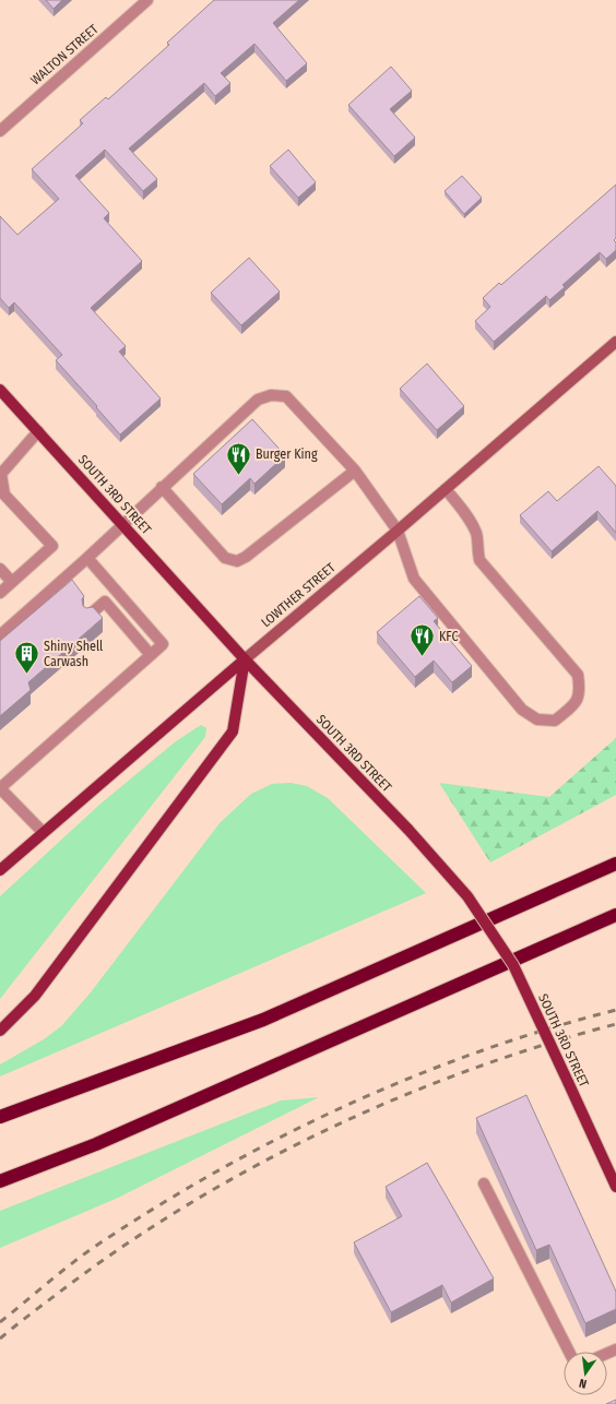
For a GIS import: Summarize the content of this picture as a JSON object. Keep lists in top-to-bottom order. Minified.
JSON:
{"streets":{"main road":["SOUTH 3RD STREET","LOWTHER STREET"],"street":["WALTON STREET"]},"crossings":[["SOUTH 3RD STREET","LOWTHER STREET"]],"places":{"restaurant":["Burger King","KFC"],"building":["Shiny Shell Carwash"]},"north":"bottom"}
